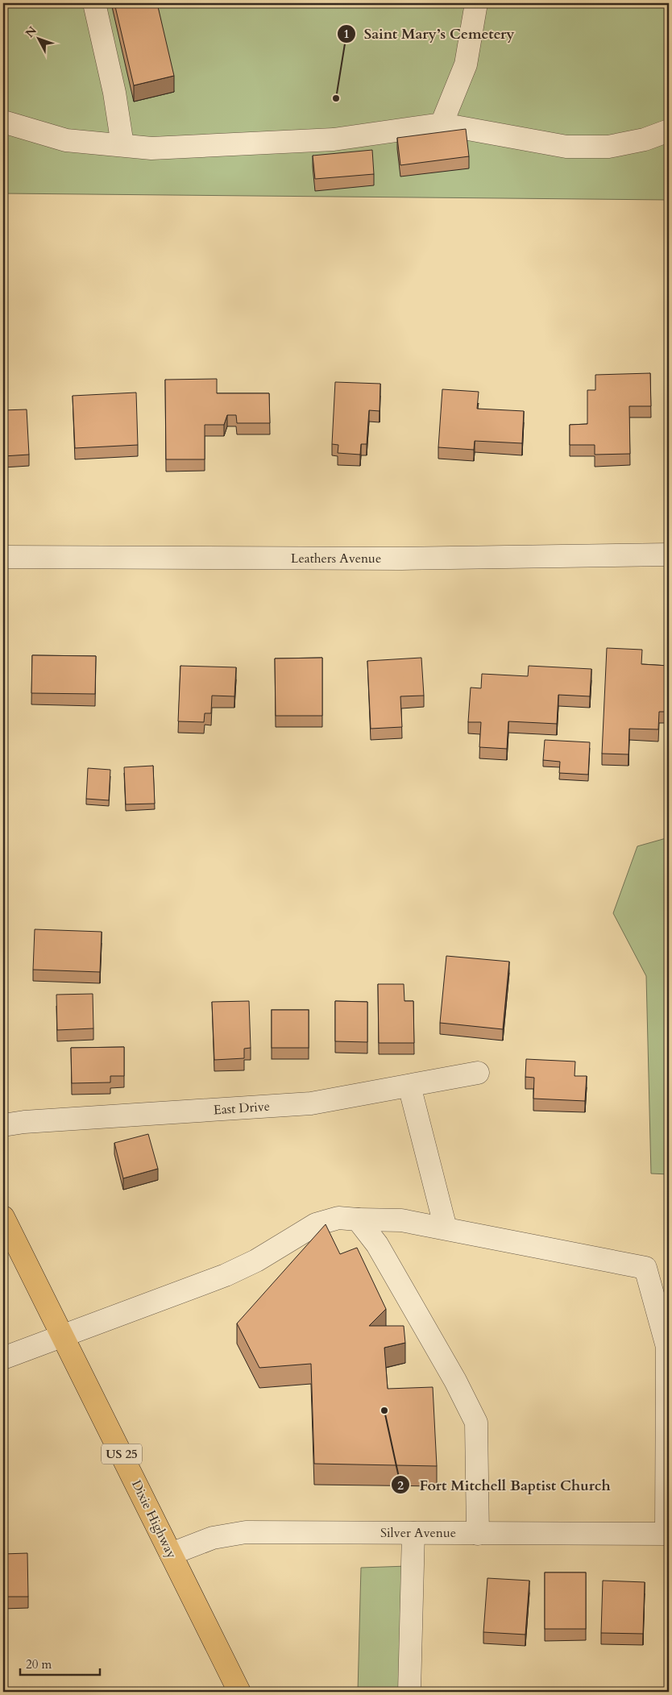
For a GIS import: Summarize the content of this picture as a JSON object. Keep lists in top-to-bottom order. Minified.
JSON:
{"streets":{"main road":["US 25","Dixie Highway"],"street":["Leathers Avenue","East Drive","Silver Avenue"]},"crossings":[["Dixie Highway","Silver Avenue"]],"places":["Saint Mary’s Cemetery","Fort Mitchell Baptist Church"],"scale_bar":"20 m","north":"top left"}
